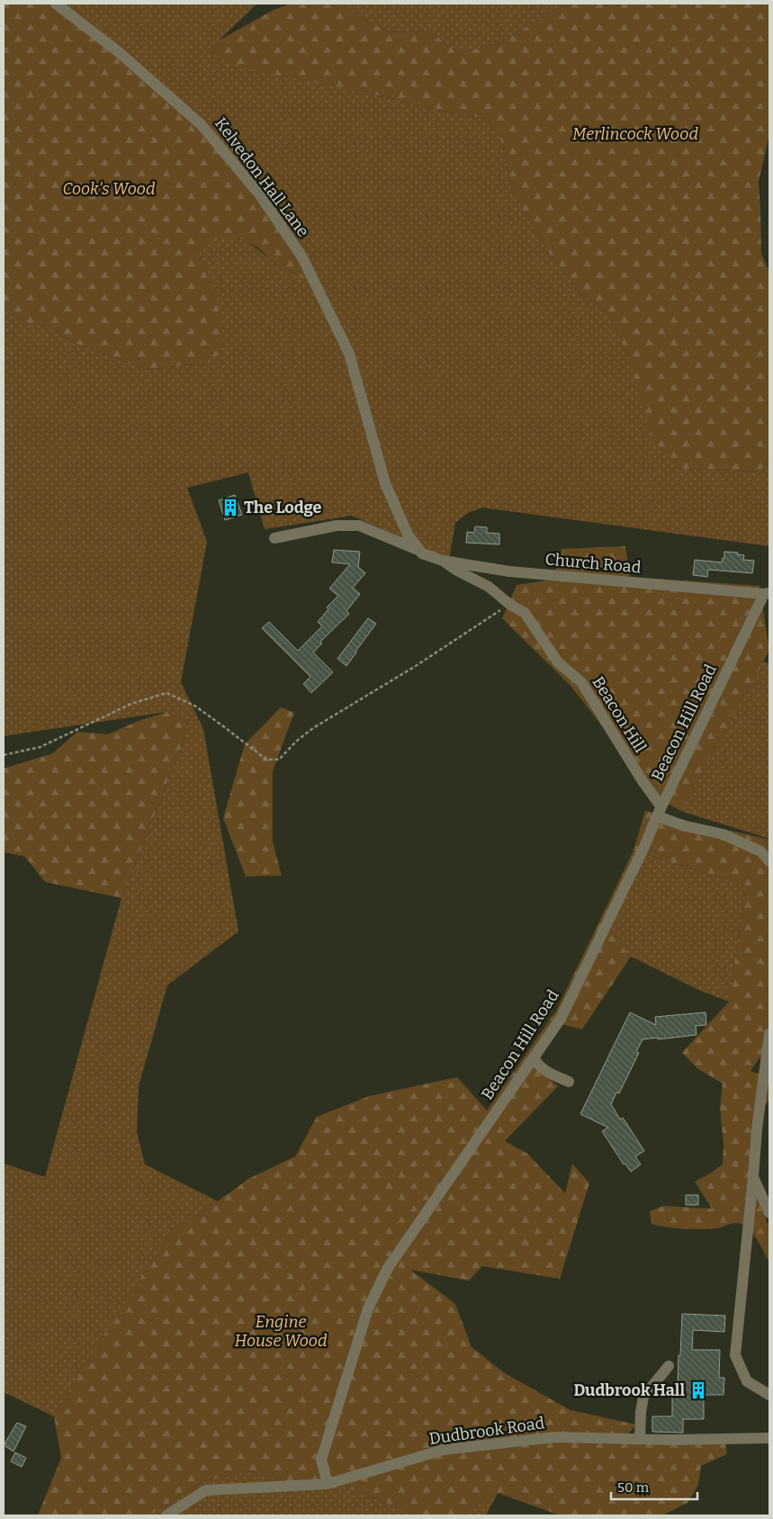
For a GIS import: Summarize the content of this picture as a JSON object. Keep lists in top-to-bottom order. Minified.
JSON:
{"streets":{"street":["Kelvedon Hall Lane","Church Road","Beacon Hill","Beacon Hill Road","Dudbrook Road"]},"crossings":[["Kelvedon Hall Lane","Church Road"],["Church Road","Beacon Hill"],["Church Road","Beacon Hill Road"],["Beacon Hill","Beacon Hill Road"],["Beacon Hill Road","Dudbrook Road"]],"parks":["Merlincock Wood","Cook's Wood","Engine House Wood"],"places":{"building":["The Lodge","Dudbrook Hall"]},"scale_bar":"50 m"}
